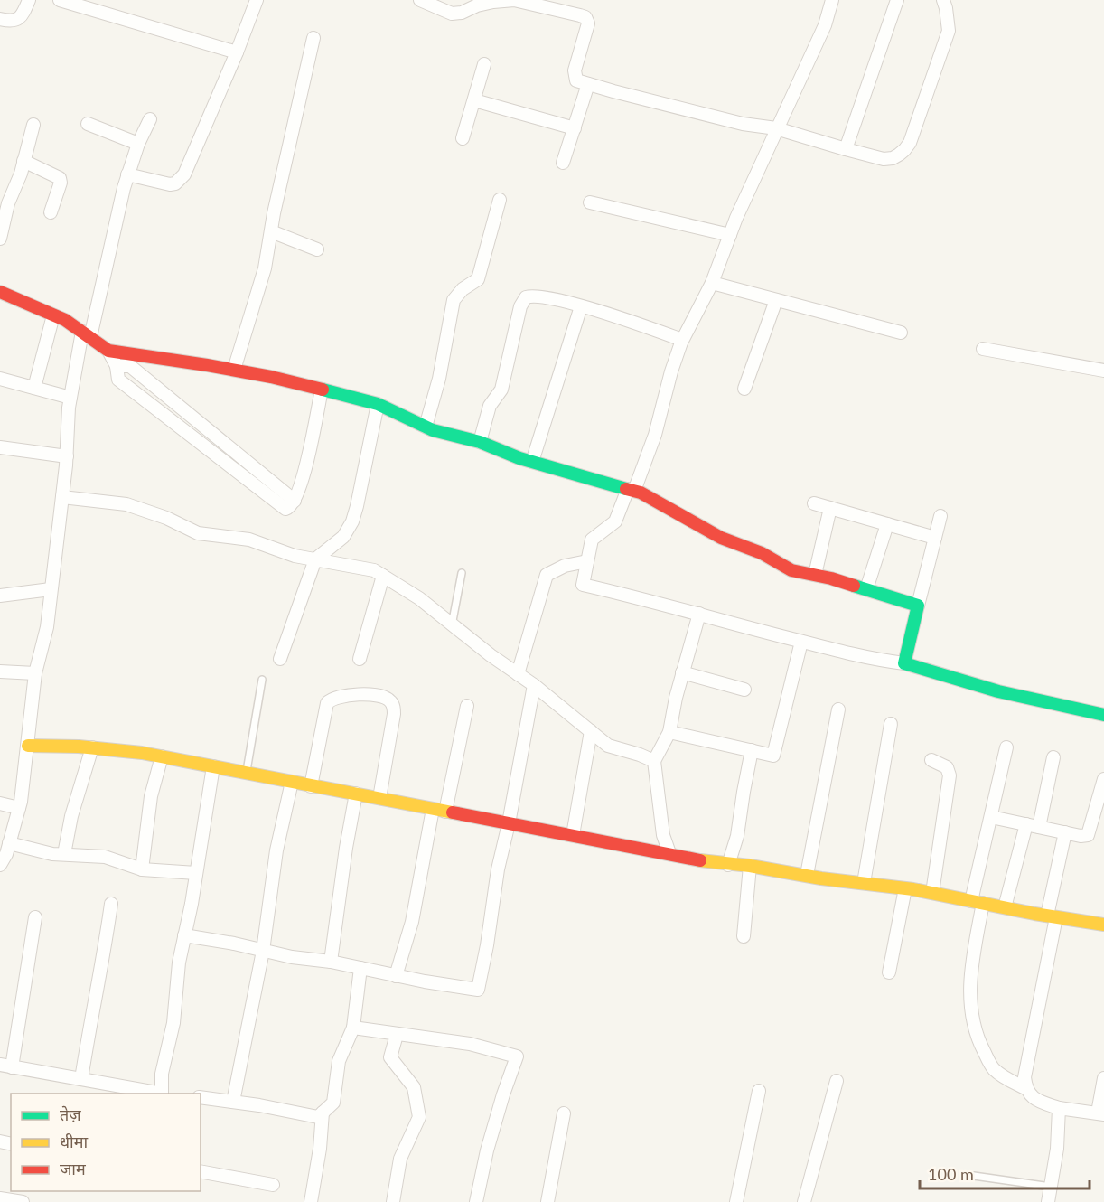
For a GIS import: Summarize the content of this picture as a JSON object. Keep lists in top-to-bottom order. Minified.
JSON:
{"legend":["तेज़","धीमा","जाम"],"scale_bar":"100 m"}
